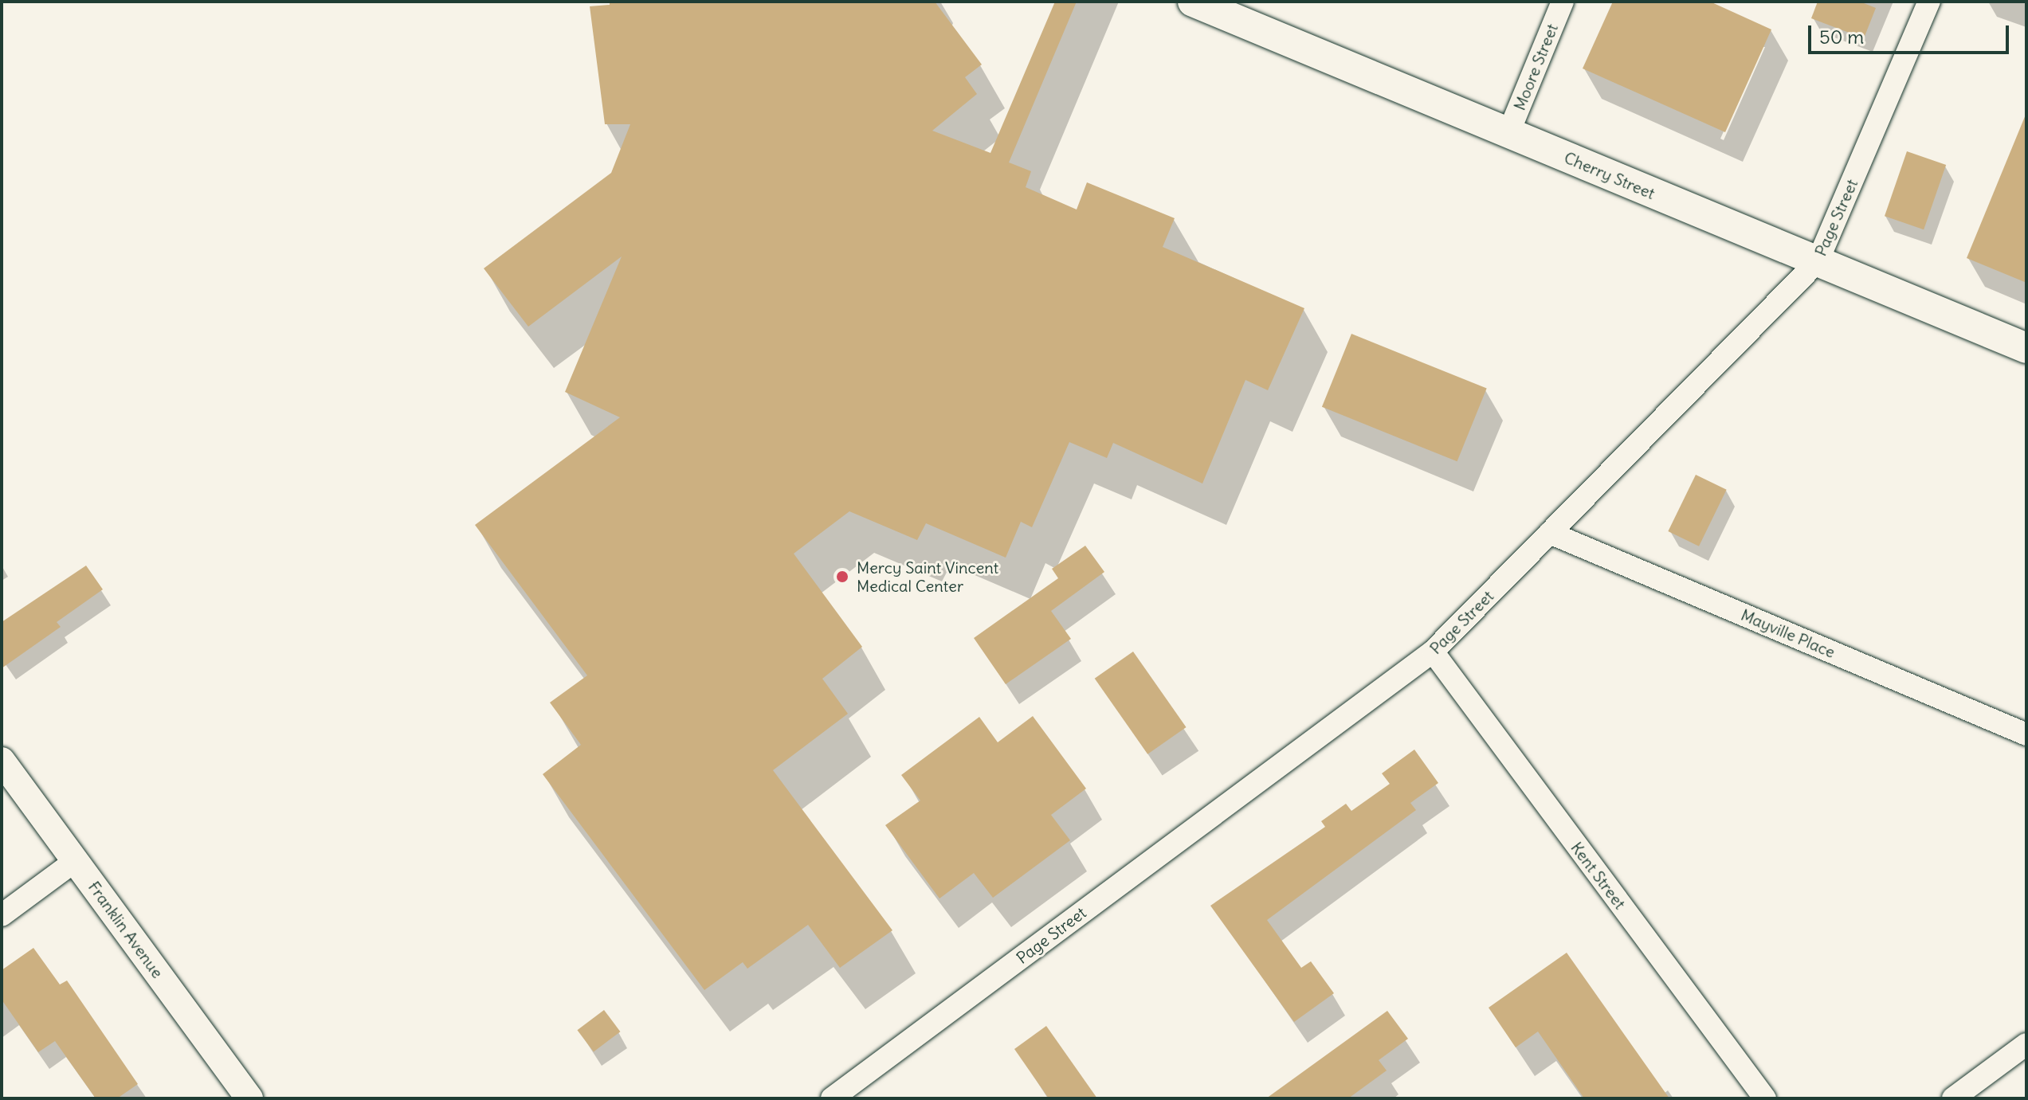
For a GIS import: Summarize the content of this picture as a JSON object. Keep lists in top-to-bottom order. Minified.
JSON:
{"streets":{"main road":["Cherry Street"],"street":["Moore Street","Page Street","Mayville Place","Kent Street","Franklin Avenue"]},"crossings":[["Moore Street","Cherry Street"],["Cherry Street","Page Street"],["Page Street","Mayville Place"],["Page Street","Kent Street"]],"places":["Mercy Saint Vincent Medical Center"],"scale_bar":"50 m"}
